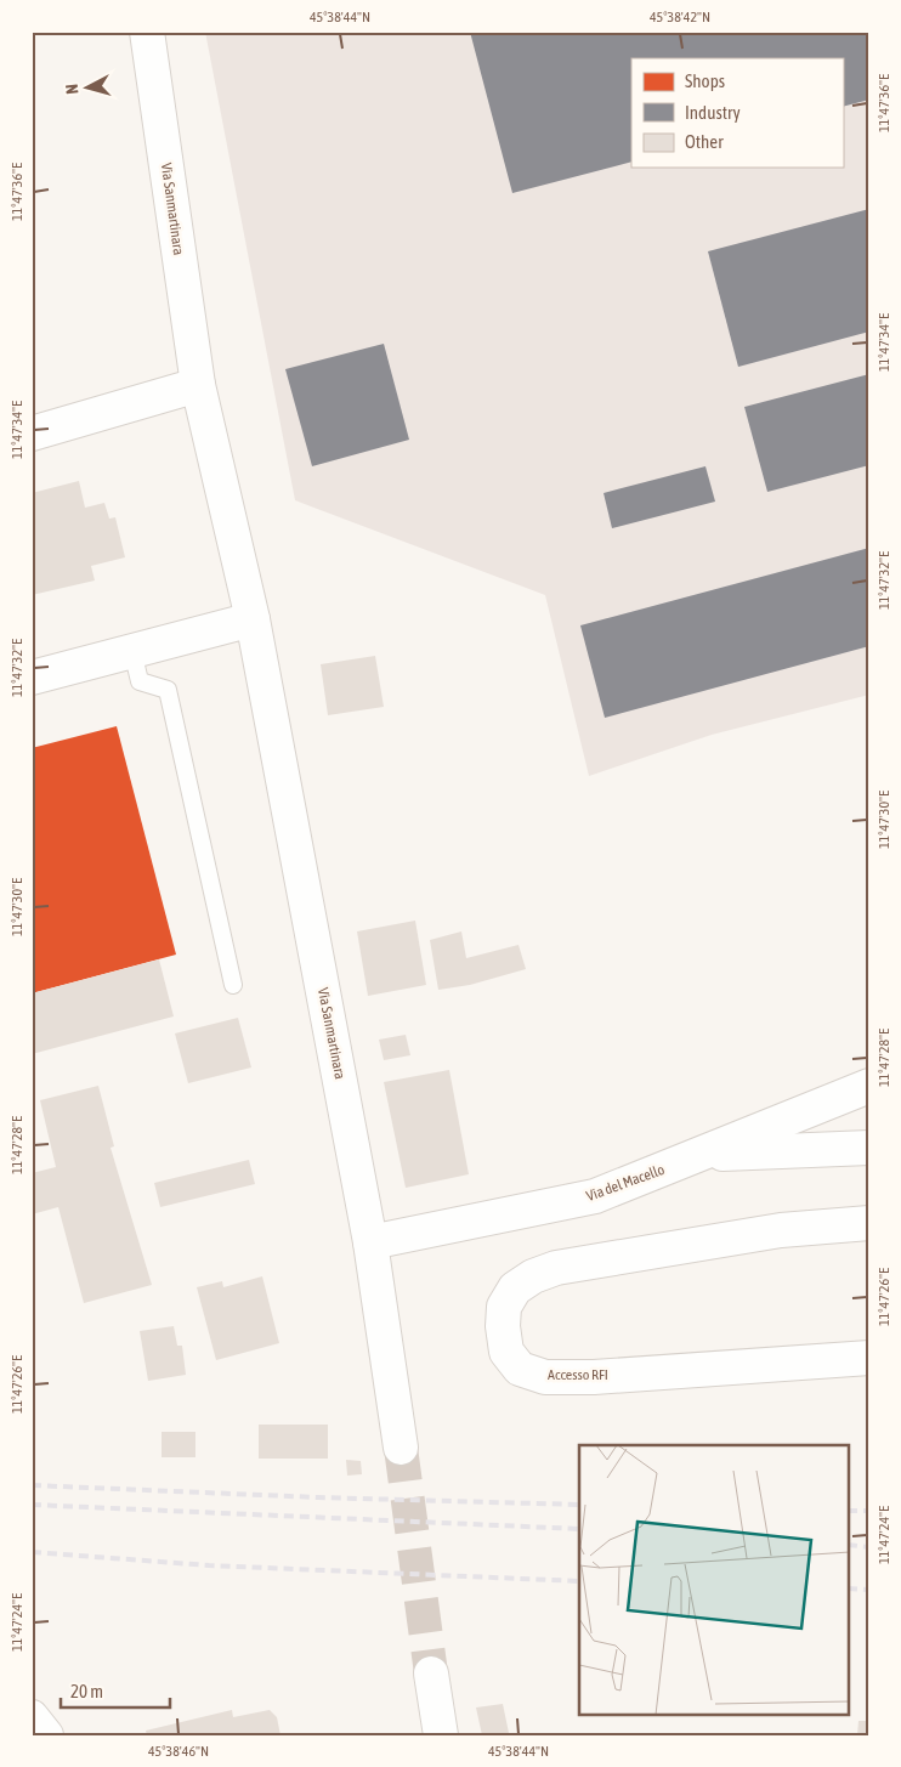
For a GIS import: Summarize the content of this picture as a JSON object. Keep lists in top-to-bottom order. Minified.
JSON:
{"streets":{"street":["Via Sanmartinara","Via del Macello","Accesso RFI"]},"crossings":[["Via Sanmartinara","Via del Macello"]],"legend":["Shops","Industry","Other"],"scale_bar":"20 m","north":"left","coordinates":["45°38'44\"N","45°38'42\"N","11°47'36\"E","11°47'34\"E","11°47'32\"E","11°47'30\"E","11°47'28\"E","11°47'26\"E","11°47'24\"E","45°38'46\"N"]}
